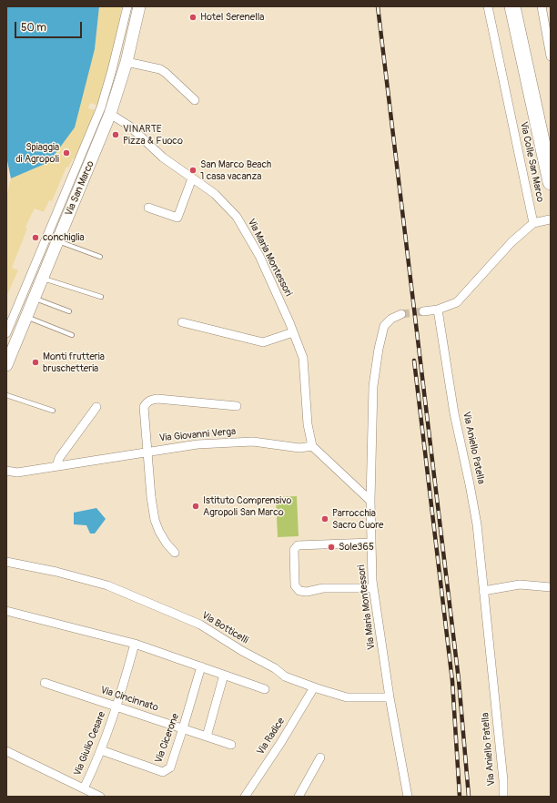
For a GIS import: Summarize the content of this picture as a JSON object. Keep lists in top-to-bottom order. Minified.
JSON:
{"streets":{"main road":["Via San Marco"],"street":["Via Colle San Marco","Via Maria Montessori","Via Giovanni Verga","Via Aniello Patella","Via Botticelli","Via Cincinnato","Via Radice","Via Cicerone","Via Giulio Cesare"]},"crossings":[["Via San Marco","Via Maria Montessori"],["Via Maria Montessori","Via Giovanni Verga"],["Via Maria Montessori","Via Botticelli"],["Via Botticelli","Via Radice"],["Via Cincinnato","Via Cicerone"],["Via Cincinnato","Via Giulio Cesare"],["Via Cicerone","Via Giulio Cesare"]],"places":["Hotel Serenella","VINARTE Pizza & Fuoco","Spiaggia di Agropoli","San Marco Beach 1 casa vacanza","conchiglia","Monti frutteria bruschetteria","Istituto Comprensivo Agropoli San Marco","Parrocchia Sacro Cuore","Sole365"],"scale_bar":"50 m"}
